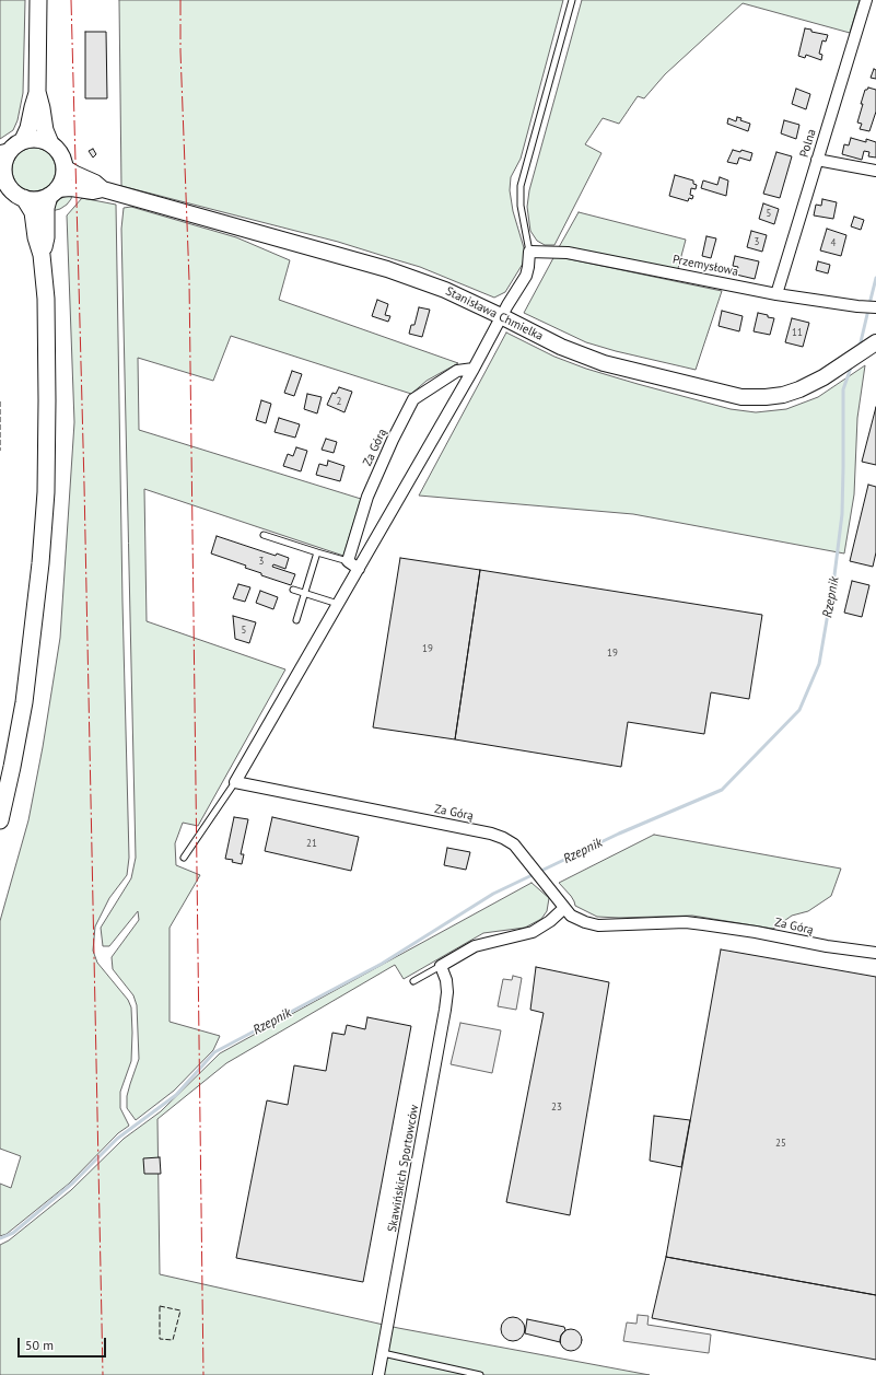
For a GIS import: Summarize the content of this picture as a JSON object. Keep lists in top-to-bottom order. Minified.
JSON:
{"streets":{"street":["Polna","Przemysłowa","Stanisława Chmielka","Za Górą","Skawińskich Sportowców"]},"crossings":[["Polna","Przemysłowa"]],"water":["Rzepnik"],"house_numbers":["5","3","4","11","2","3","5","19","19","21","23","25"],"scale_bar":"50 m"}
